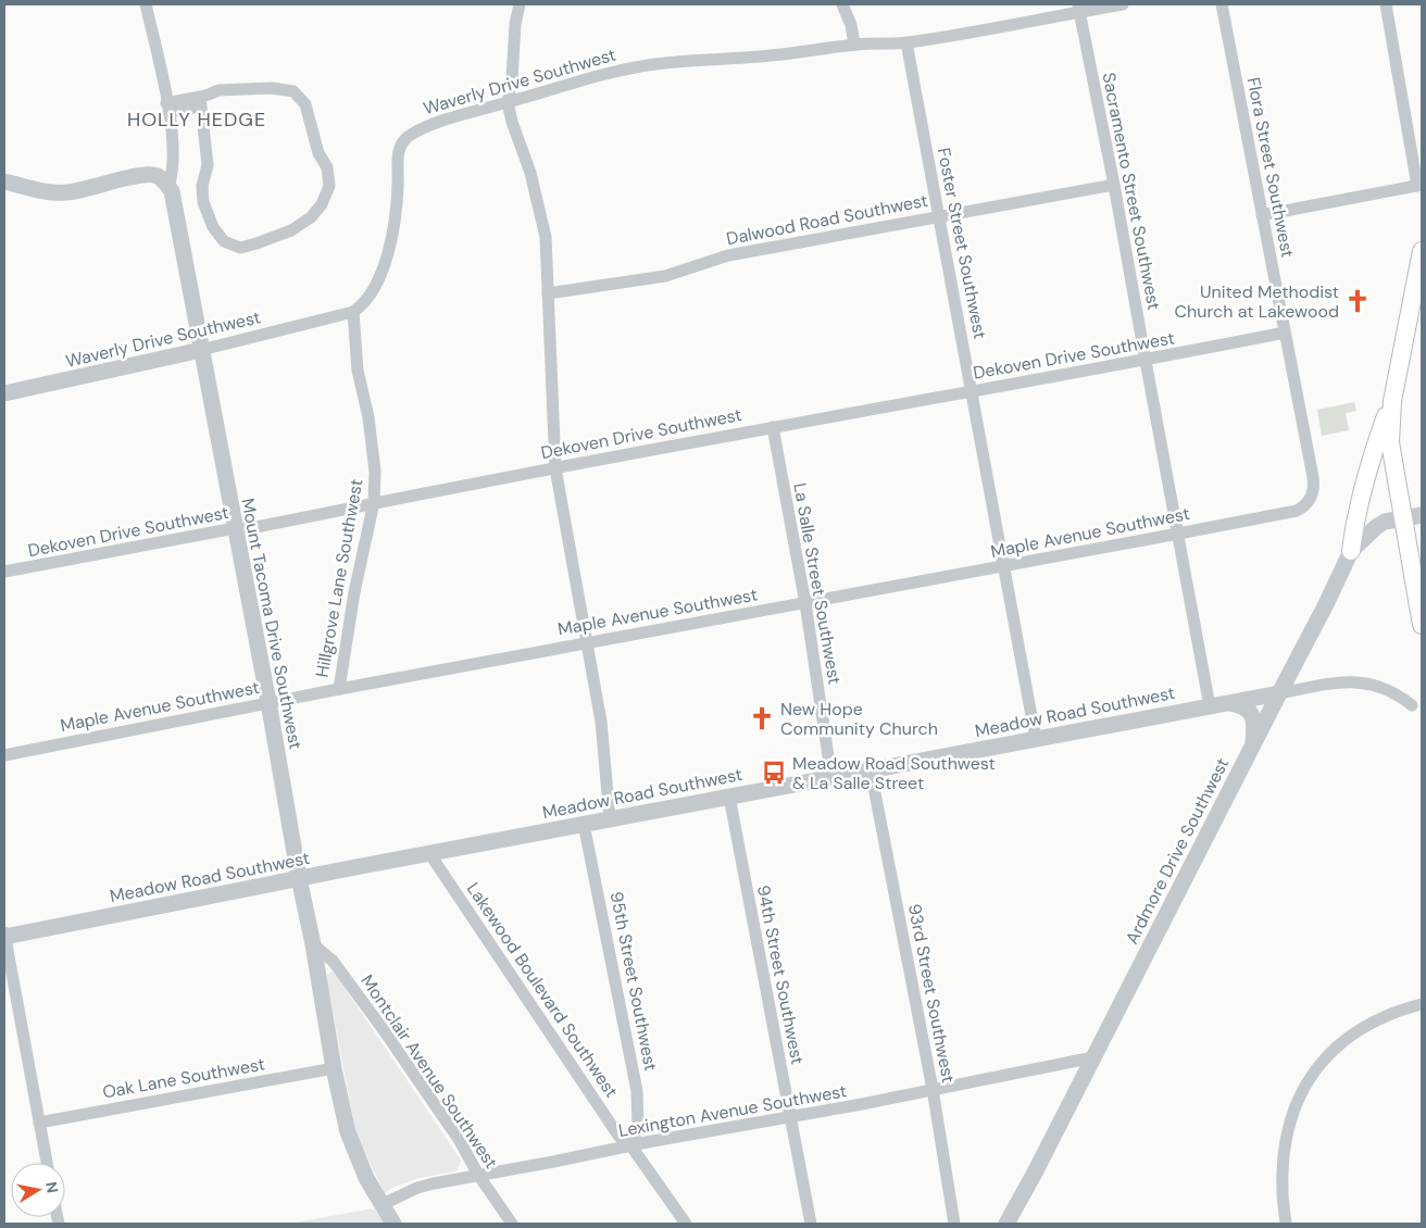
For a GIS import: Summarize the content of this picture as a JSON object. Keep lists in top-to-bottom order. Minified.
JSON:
{"streets":{"street":["Waverly Drive Southwest","Flora Street Southwest","Sacramento Street Southwest","Dalwood Road Southwest","Foster Street Southwest","Dekoven Drive Southwest","Maple Avenue Southwest","Hillgrove Lane Southwest","La Salle Street Southwest","Mount Tacoma Drive Southwest","Meadow Road Southwest","Ardmore Drive Southwest","94th Street Southwest","95th Street Southwest","Lakewood Boulevard Southwest","93rd Street Southwest","Montclair Avenue Southwest","Oak Lane Southwest","Lexington Avenue Southwest"]},"crossings":[["Waverly Drive Southwest","Sacramento Street Southwest"],["Waverly Drive Southwest","Foster Street Southwest"],["Waverly Drive Southwest","Hillgrove Lane Southwest"],["Waverly Drive Southwest","Mount Tacoma Drive Southwest"],["Flora Street Southwest","Dekoven Drive Southwest"],["Flora Street Southwest","Maple Avenue Southwest"],["Sacramento Street Southwest","Dalwood Road Southwest"],["Sacramento Street Southwest","Dekoven Drive Southwest"],["Sacramento Street Southwest","Maple Avenue Southwest"],["Sacramento Street Southwest","Meadow Road Southwest"],["Dalwood Road Southwest","Foster Street Southwest"],["Foster Street Southwest","Dekoven Drive Southwest"],["Foster Street Southwest","Maple Avenue Southwest"],["Foster Street Southwest","Meadow Road Southwest"],["Dekoven Drive Southwest","Hillgrove Lane Southwest"],["Dekoven Drive Southwest","La Salle Street Southwest"],["Dekoven Drive Southwest","Mount Tacoma Drive Southwest"],["Maple Avenue Southwest","Hillgrove Lane Southwest"],["Maple Avenue Southwest","La Salle Street Southwest"],["Maple Avenue Southwest","Mount Tacoma Drive Southwest"],["La Salle Street Southwest","Meadow Road Southwest"],["Mount Tacoma Drive Southwest","Meadow Road Southwest"],["Mount Tacoma Drive Southwest","Montclair Avenue Southwest"],["Mount Tacoma Drive Southwest","Oak Lane Southwest"],["Mount Tacoma Drive Southwest","Lexington Avenue Southwest"],["Meadow Road Southwest","Ardmore Drive Southwest"],["Meadow Road Southwest","94th Street Southwest"],["Meadow Road Southwest","95th Street Southwest"],["Meadow Road Southwest","Lakewood Boulevard Southwest"],["Meadow Road Southwest","93rd Street Southwest"],["Ardmore Drive Southwest","Lexington Avenue Southwest"],["94th Street Southwest","Lexington Avenue Southwest"],["95th Street Southwest","Lakewood Boulevard Southwest"],["95th Street Southwest","Lexington Avenue Southwest"],["Lakewood Boulevard Southwest","Lexington Avenue Southwest"],["93rd Street Southwest","Lexington Avenue Southwest"],["Montclair Avenue Southwest","Lexington Avenue Southwest"]],"districts":["HOLLY HEDGE"],"places":{"church":["United Methodist Church at Lakewood","New Hope Community Church"],"bus stop":["Meadow Road Southwest & La Salle Street"]},"north":"right"}
